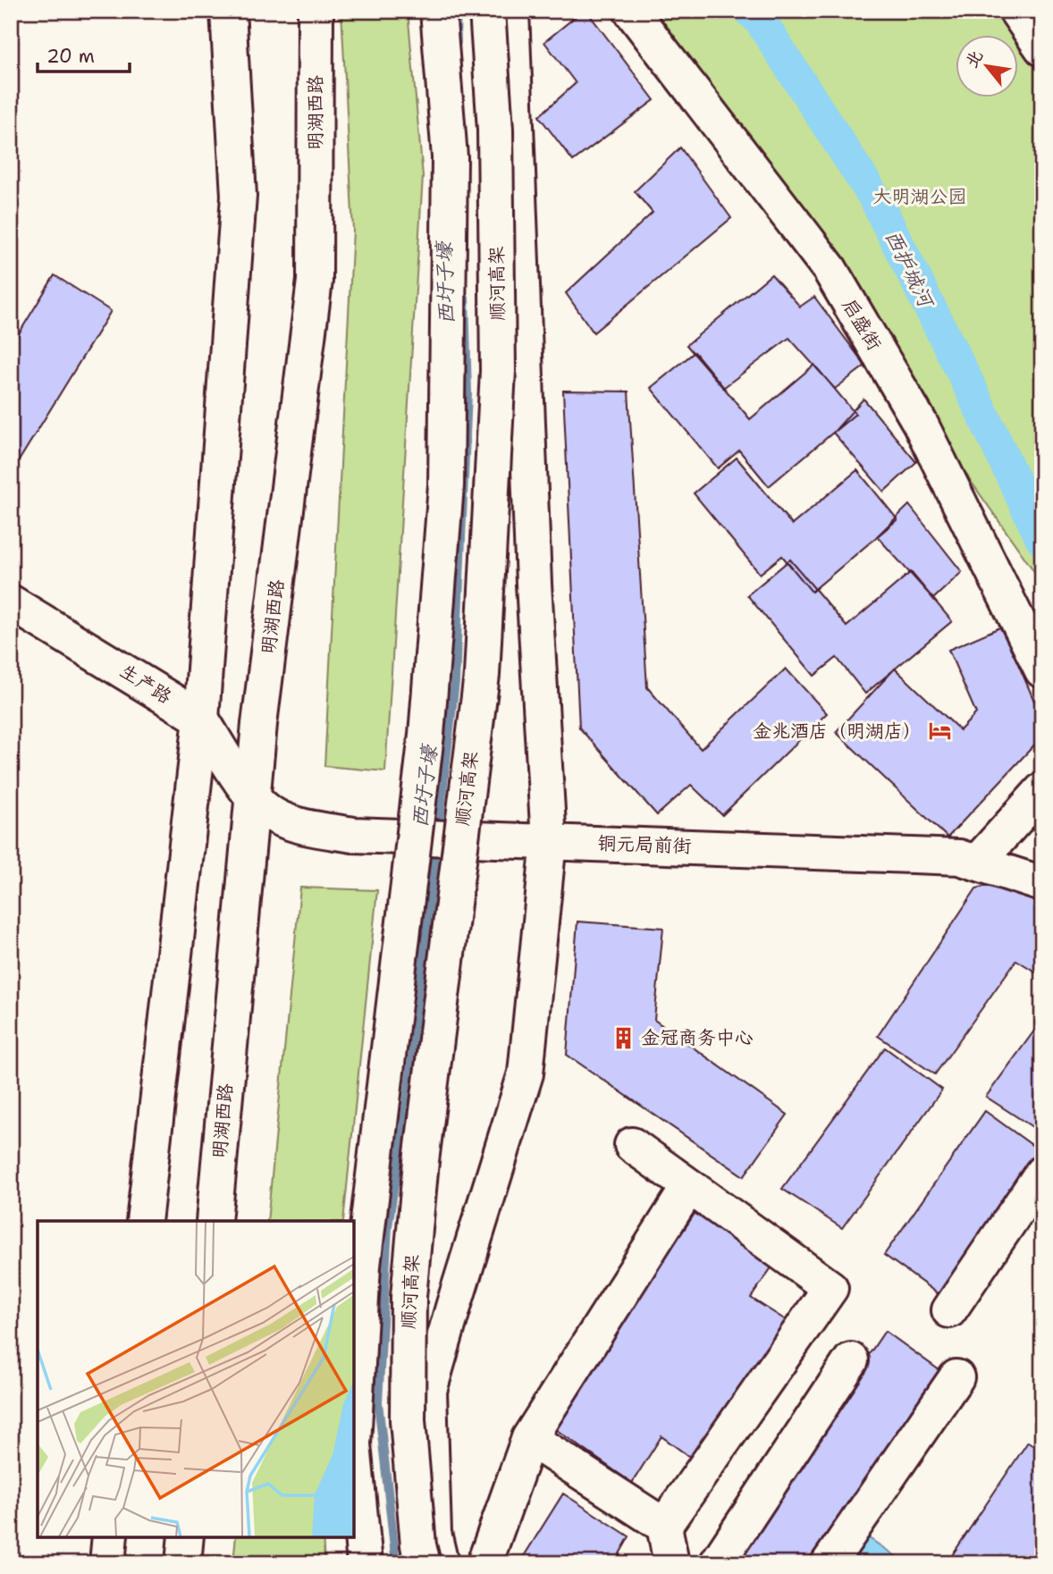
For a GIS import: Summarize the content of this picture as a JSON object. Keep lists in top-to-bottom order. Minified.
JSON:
{"streets":{"main road":["明湖西路","顺河高架","启盛街","生产路","铜元局前街"]},"crossings":[["明湖西路","生产路"],["明湖西路","铜元局前街"],["生产路","铜元局前街"]],"water":["西护城河","西圩子壕"],"parks":["大明湖公园"],"places":{"hotel":["金兆酒店（明湖店）"],"building":["金冠商务中心"]},"scale_bar":"20 m","north":"top left"}
